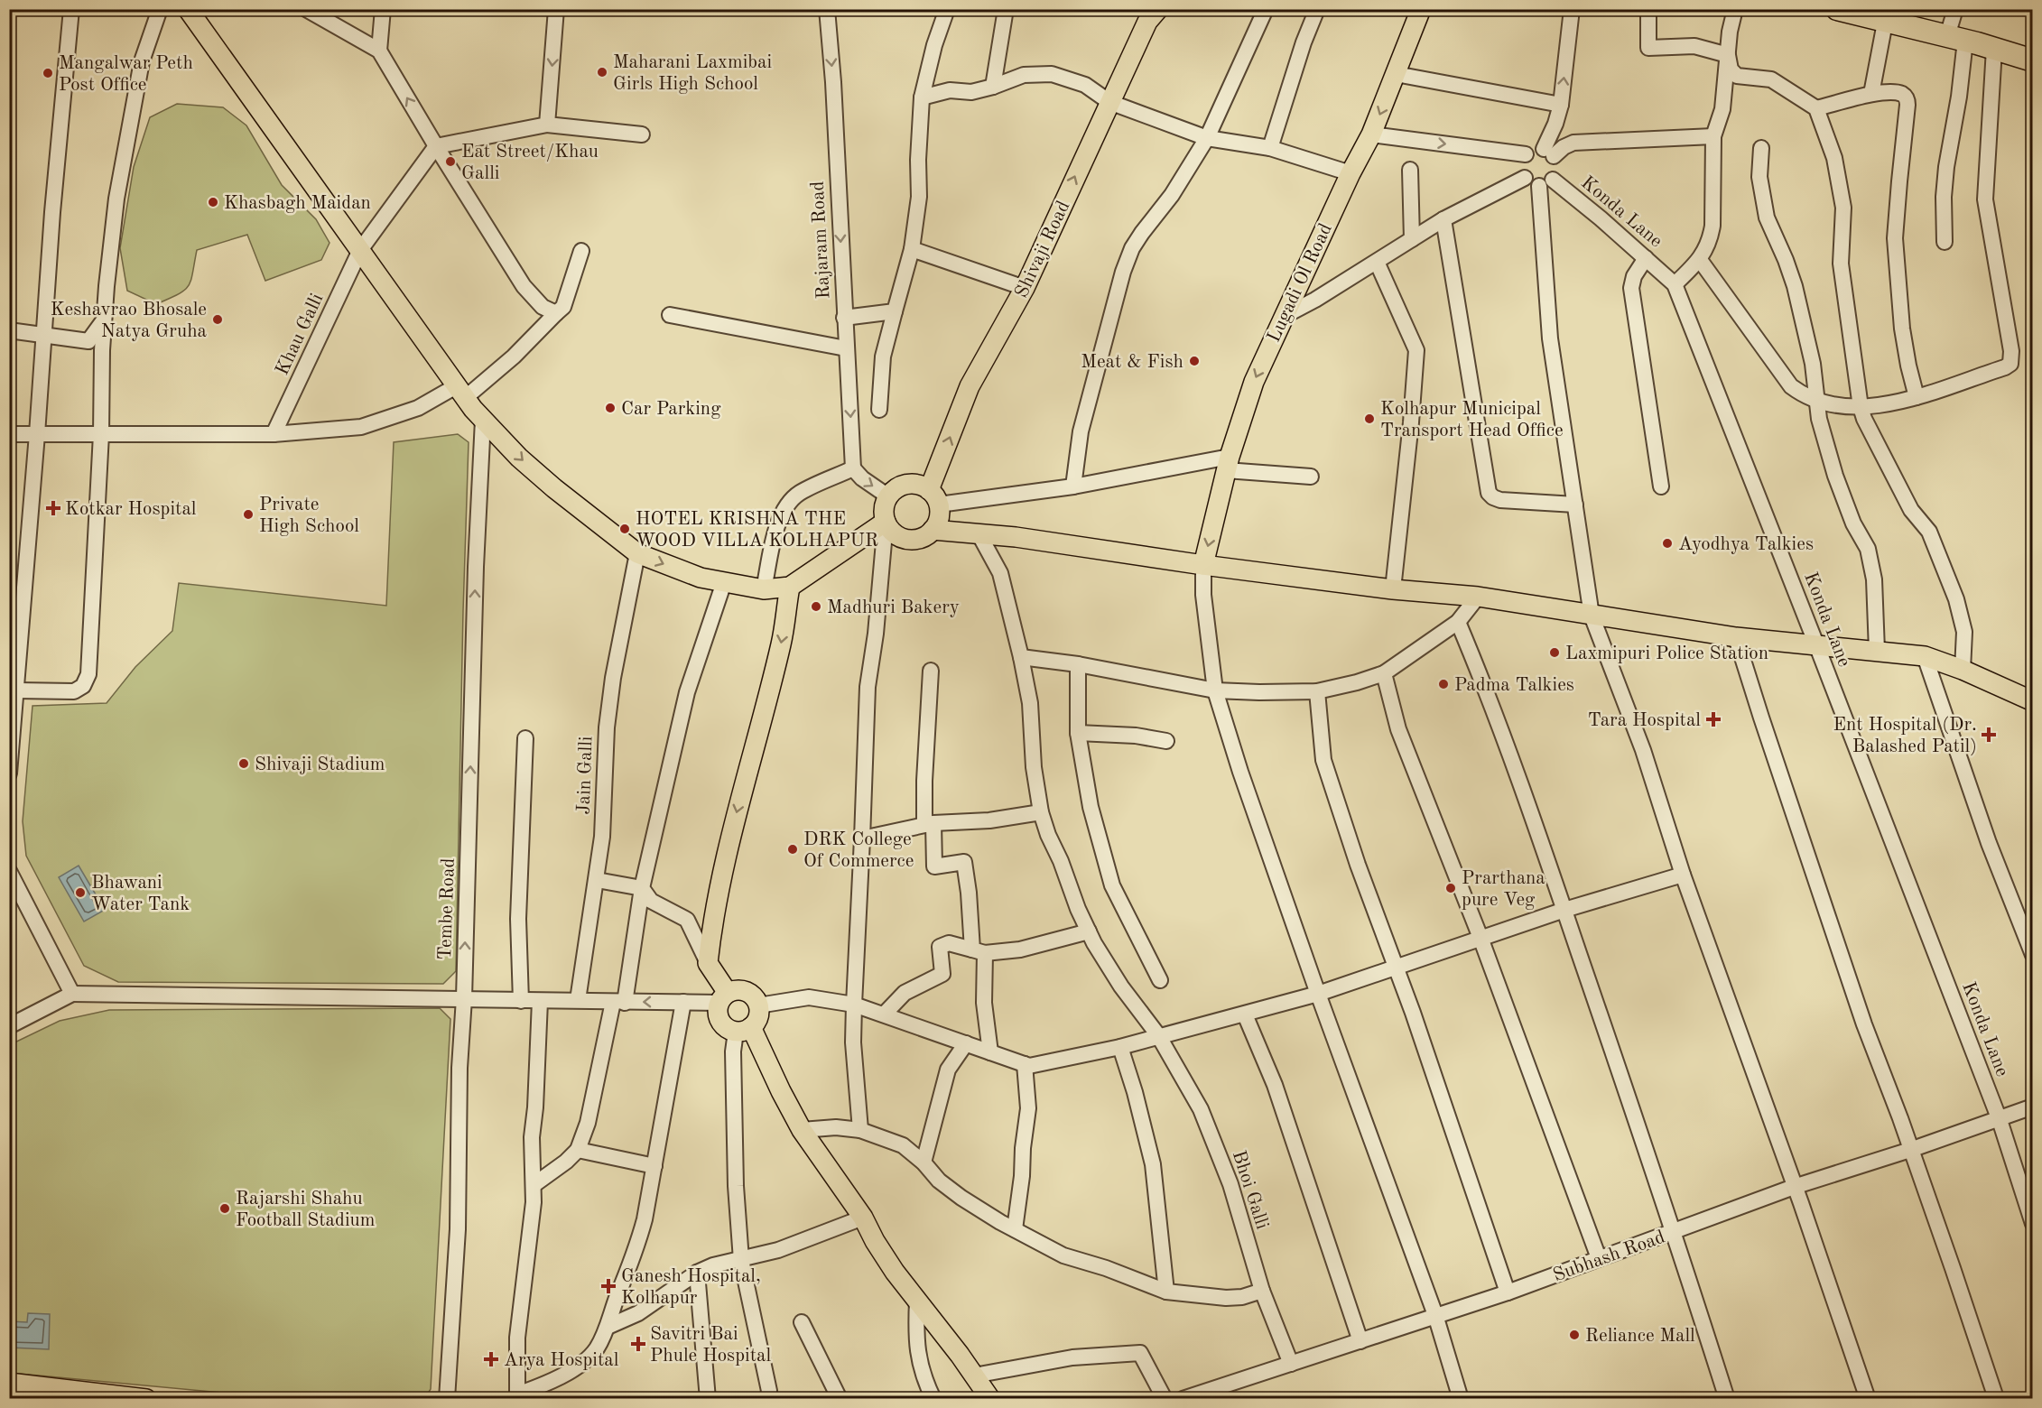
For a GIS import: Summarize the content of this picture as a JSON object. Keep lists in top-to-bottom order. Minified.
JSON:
{"streets":{"main road":["Shivaji Road","Lugadi Ol Road"],"street":["Konda Lane","Rajaram Road","Khau Galli","Jain Galli","Tembe Road","Bhoi Galli","Subhash Road"]},"crossings":[["Konda Lane","Subhash Road"],["Bhoi Galli","Subhash Road"]],"one_way":["Shivaji Road","Lugadi Ol Road"],"places":{"other":["Maharani Laxmibai Girls High School","Mangalwar Peth Post Office","Eat Street/Khau Galli","Khasbagh Maidan","Keshavrao Bhosale Natya Gruha","Meat & Fish","Car Parking","Kolhapur Municipal Transport Head Office","Private High School","HOTEL KRISHNA THE WOOD VILLA KOLHAPUR","Ayodhya Talkies","Madhuri Bakery","Laxmipuri Police Station","Padma Talkies","Shivaji Stadium","DRK College Of Commerce","Prarthana pure Veg","Bhawani Water Tank","Rajarshi Shahu Football Stadium","Reliance Mall"],"health":["Kotkar Hospital","Tara Hospital","Ent Hospital (Dr. Balashed Patil)","Ganesh Hospital, Kolhapur","Savitri Bai Phule Hospital","Arya Hospital"]}}
